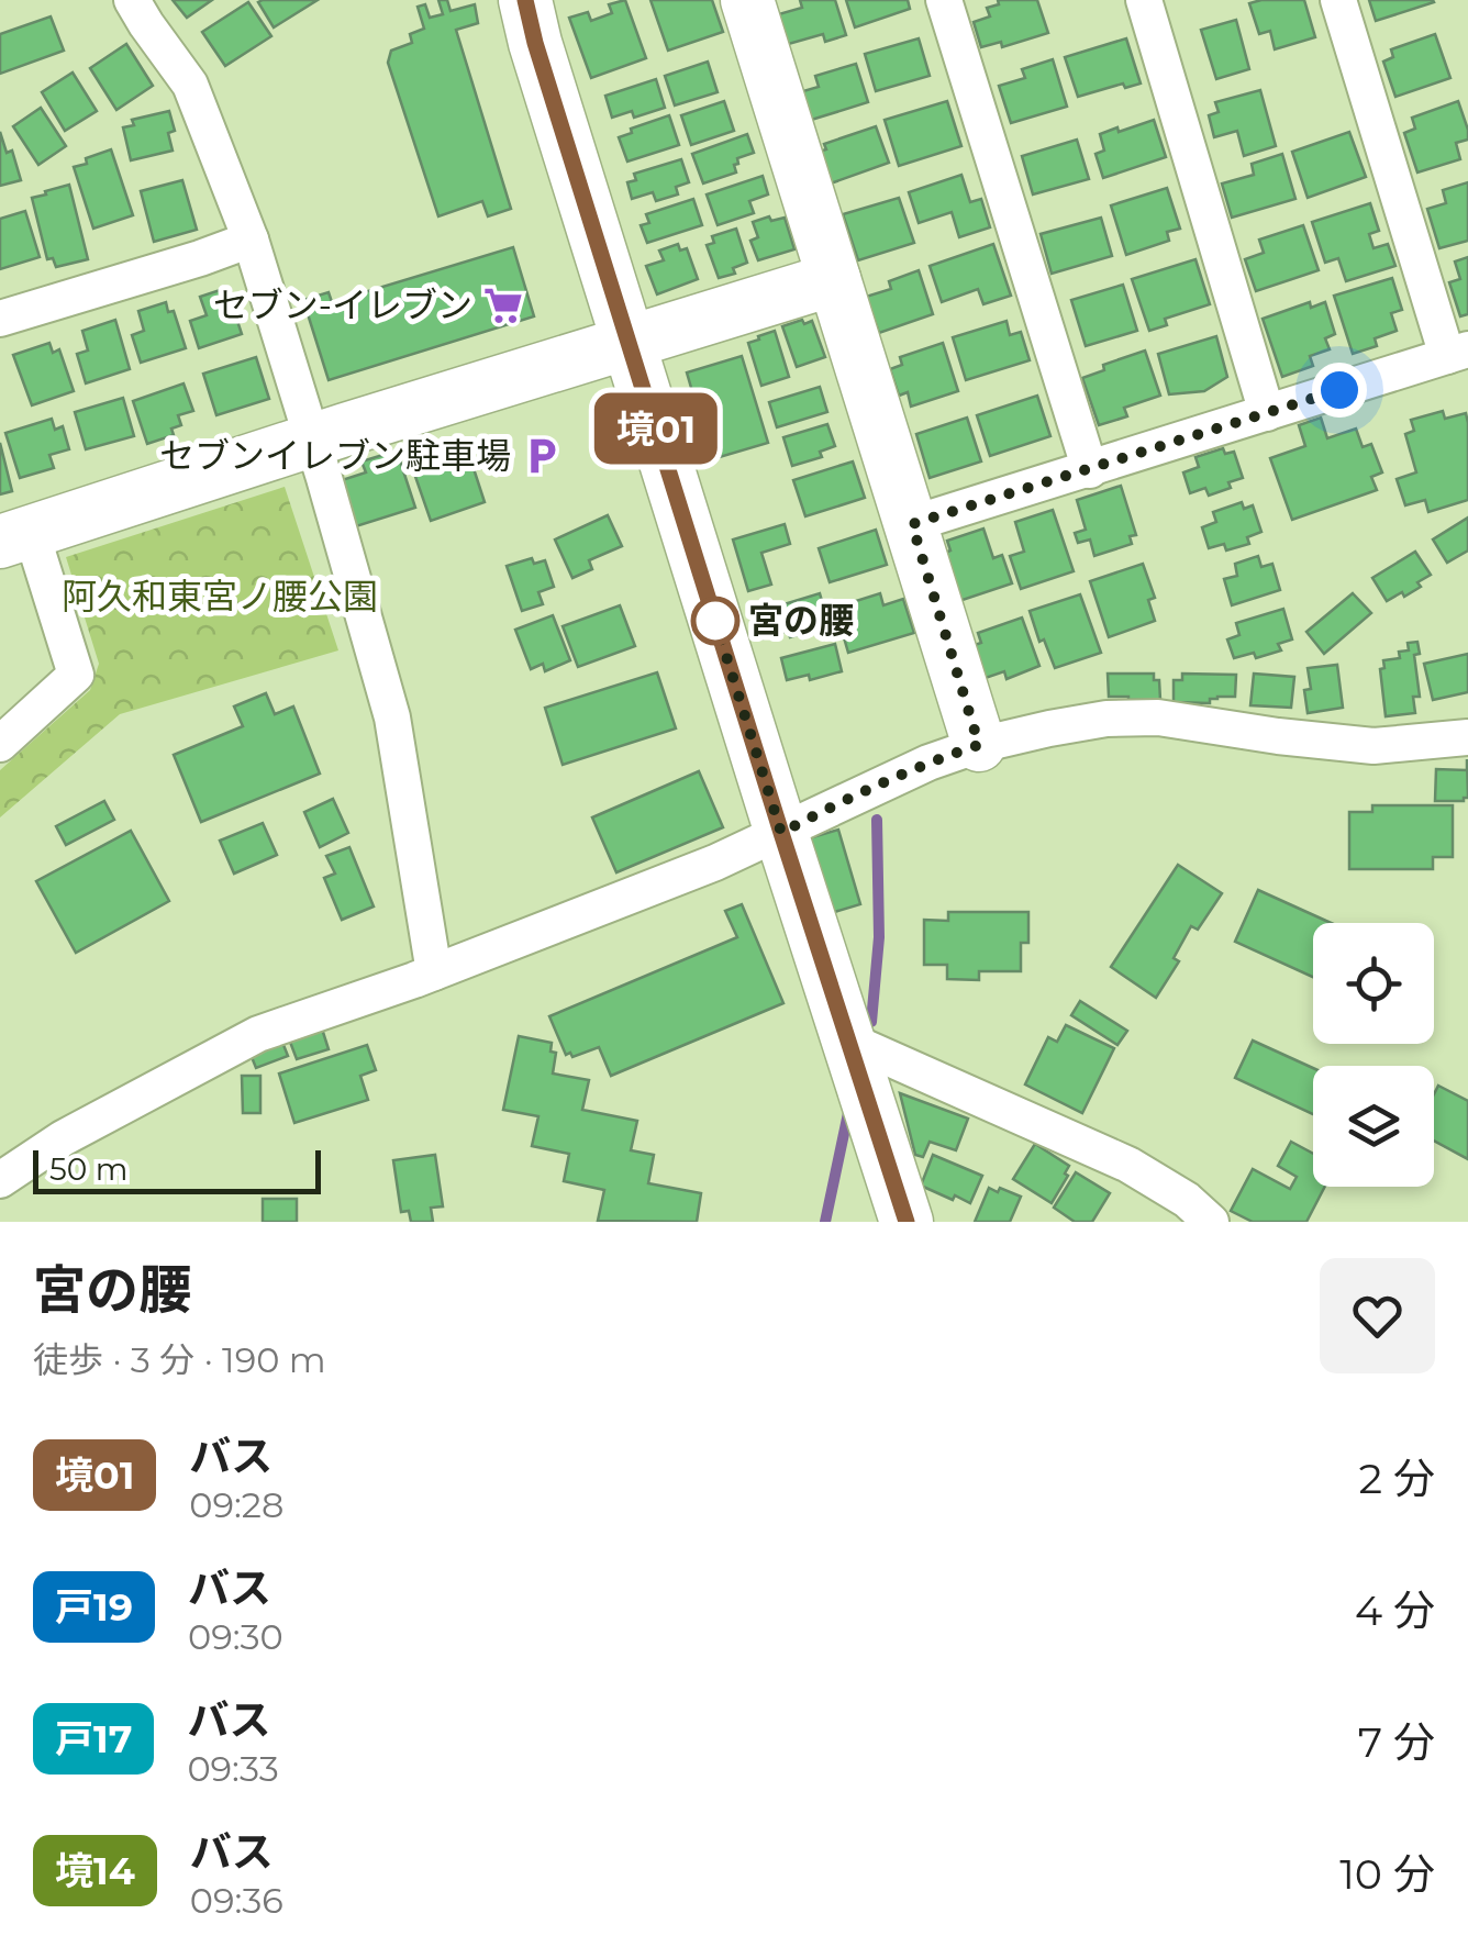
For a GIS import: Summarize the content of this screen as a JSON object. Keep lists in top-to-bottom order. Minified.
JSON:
{"parks":["阿久和東宮ノ腰公園"],"places":{"supermarket":["セブン-イレブン"],"parking":["セブンイレブン駐車場"],"other":["宮の腰"]},"lines":["bus line 境01"],"scale_bar":"50 m","page":{"on_map":"境01","scale":"50 m","heading":["宮の腰","徒歩 · 3 分 · 190 m"],"list":[{"mark":"境01","name":"バス","note":"09:28","value":"2 分"},{"mark":"戸19","name":"バス","note":"09:30","value":"4 分"},{"mark":"戸17","name":"バス","note":"09:33","value":"7 分"},{"mark":"境14","name":"バス","note":"09:36","value":"10 分"}]}}
